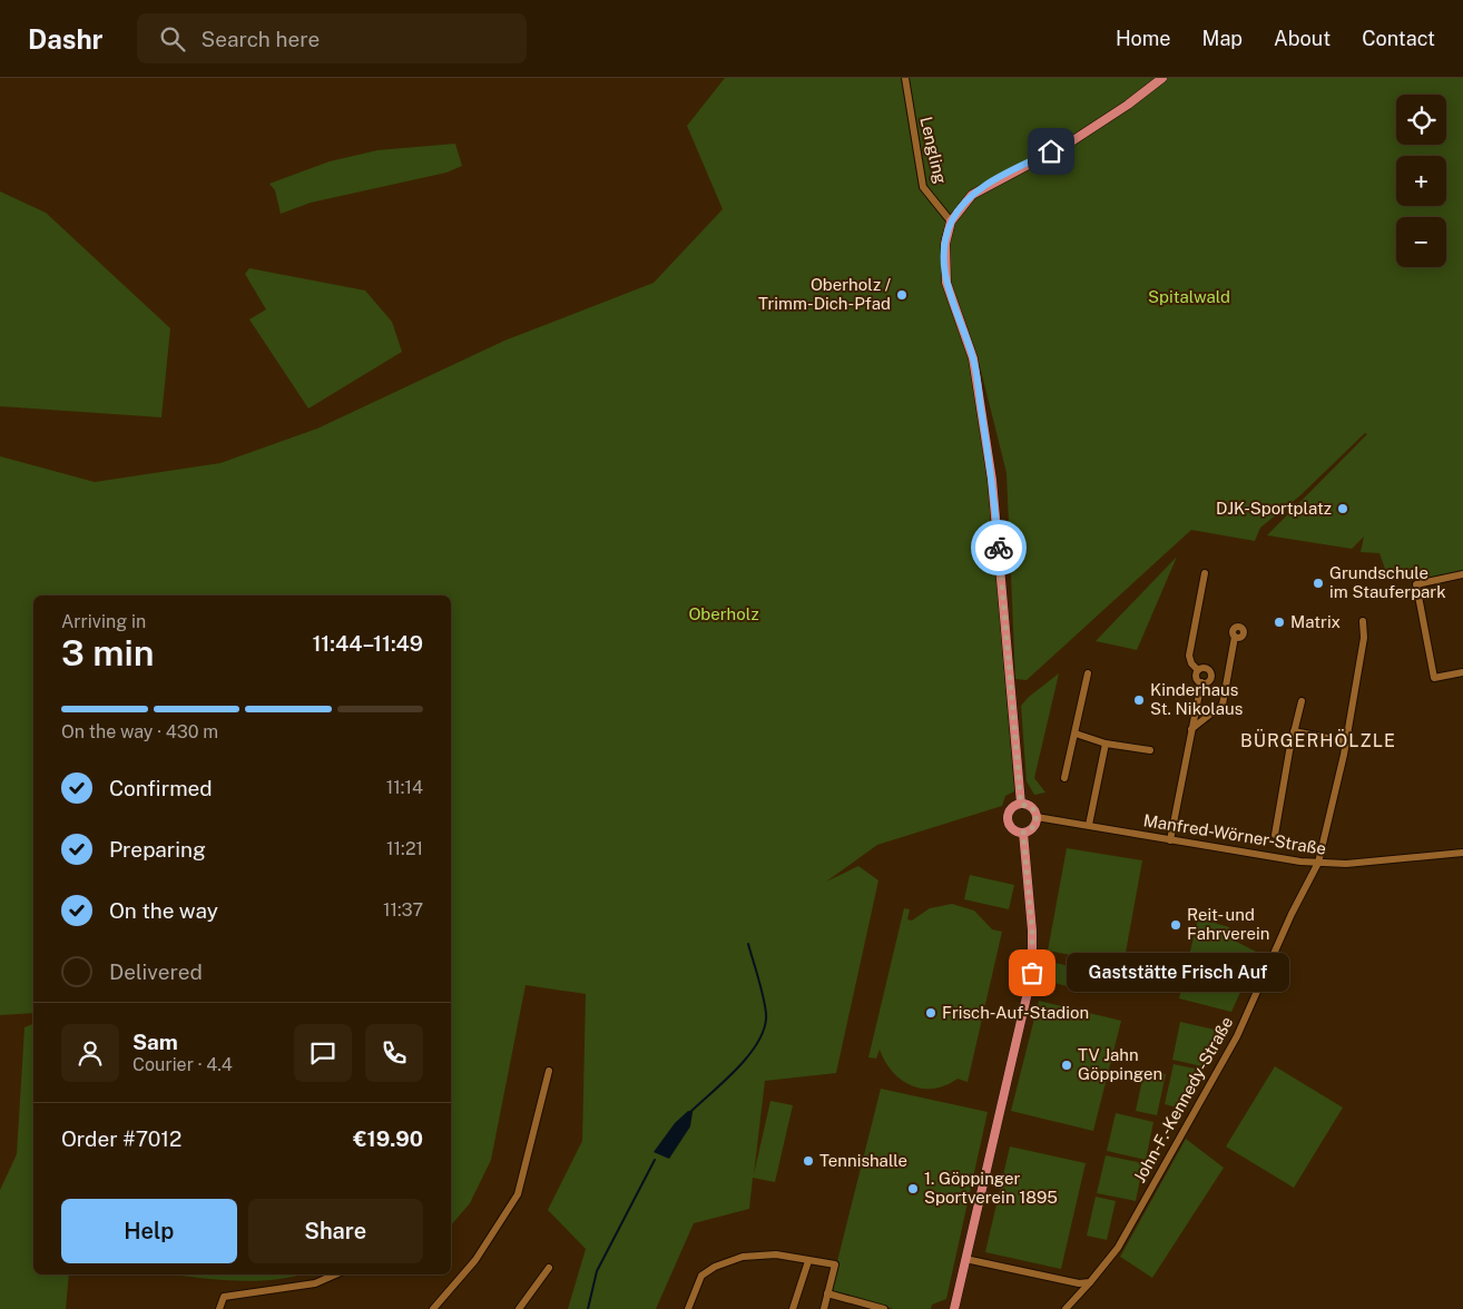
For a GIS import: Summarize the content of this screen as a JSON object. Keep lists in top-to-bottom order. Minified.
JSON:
{"streets":{"street":["Lengling","Manfred-Wörner-Straße","John-F.-Kennedy-Straße"]},"crossings":[["Manfred-Wörner-Straße","John-F.-Kennedy-Straße"]],"districts":["BÜRGERHÖLZLE"],"parks":["Spitalwald","Oberholz"],"places":["Oberholz / Trimm-Dich-Pfad","DJK-Sportplatz","Grundschule im Stauferpark","Matrix","Kinderhaus St. Nikolaus","Reit- und Fahrverein","Gaststätte Frisch Auf","Frisch-Auf-Stadion","TV Jahn Göppingen","Tennishalle","1. Göppinger Sportverein 1895"],"page":{"header":"Dashr","search":"Search here","nav":["Home","Map","About","Contact"],"map_buttons":["+","−"],"heading":["3 min","Arriving in","11:44–11:49"],"panel":["Sam","Courier · 4.4","Order #7012","€19.90"],"bar":"On the way · 430 m","list":[["Confirmed","11:14"],["Preparing","11:21"],["On the way","11:37"],"Delivered"],"bubble":"Gaststätte Frisch Auf","buttons":["Help","Share"]}}
